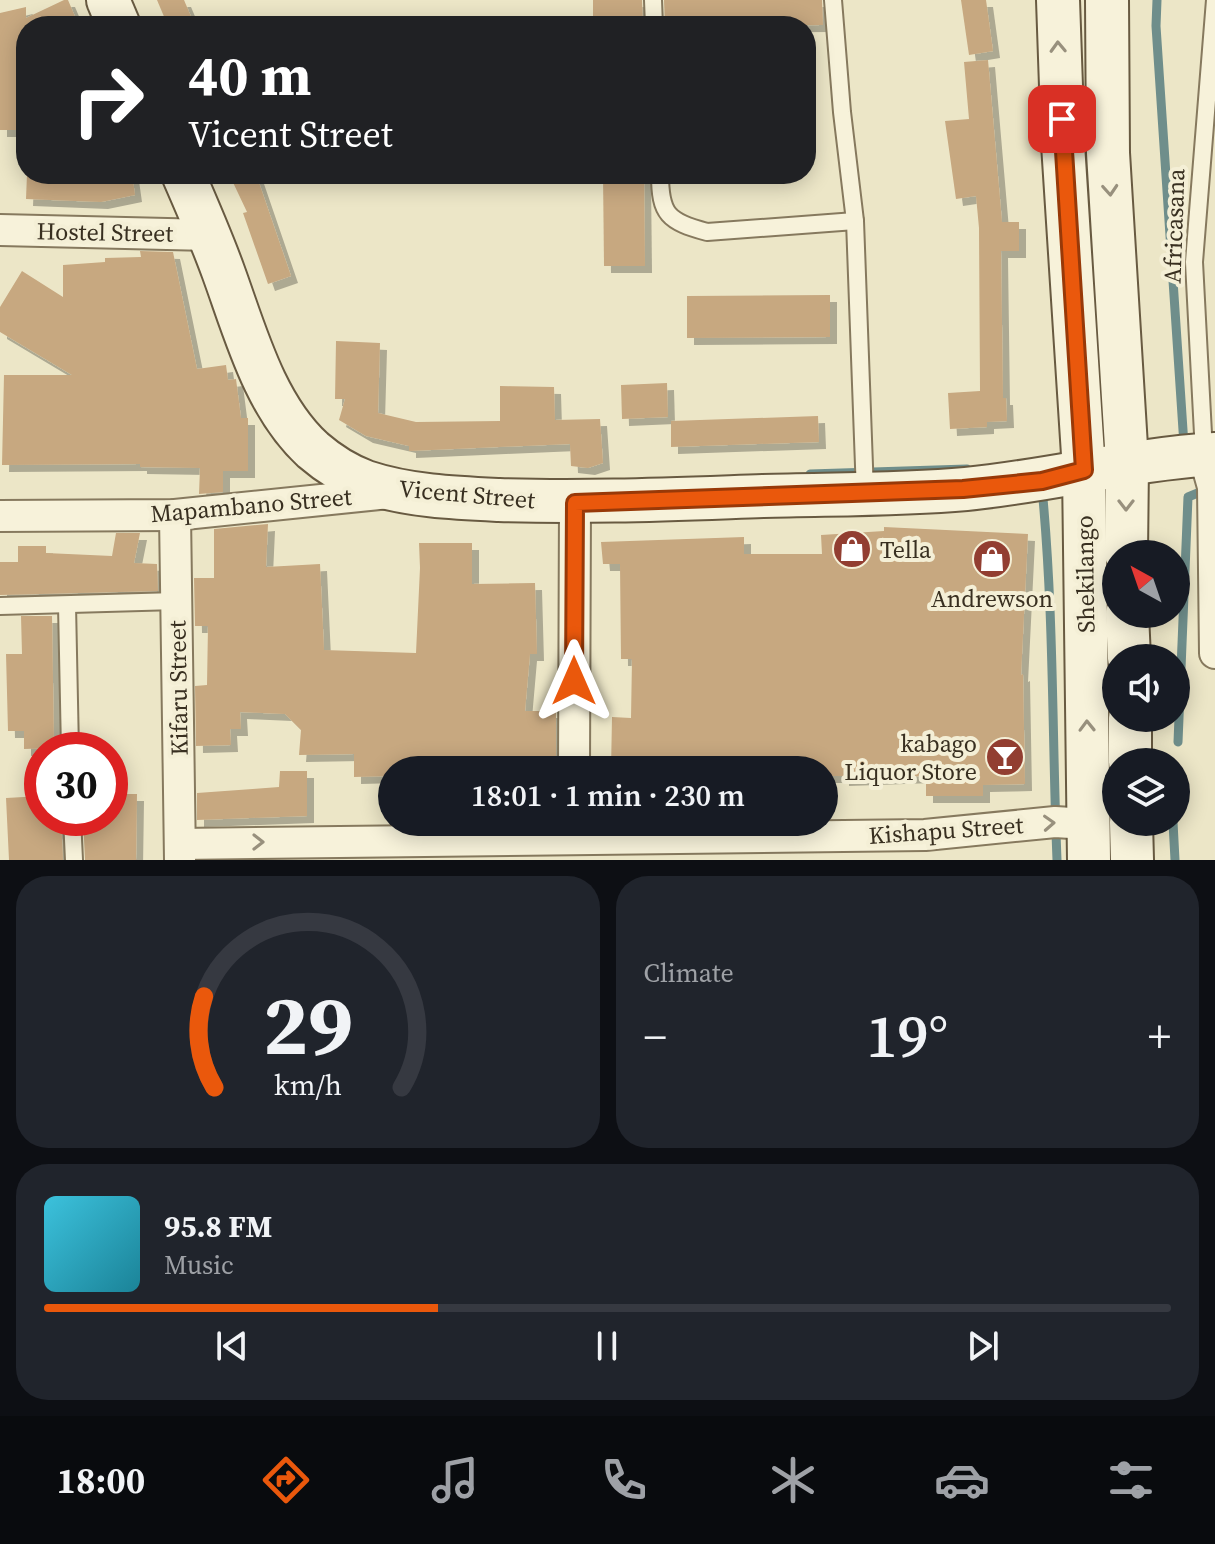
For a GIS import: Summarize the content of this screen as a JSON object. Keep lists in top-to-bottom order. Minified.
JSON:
{"streets":{"main road":["Vicent Street","Shekilango"],"street":["Hostel Street","Mapambano Street","Kifaru Street","Kishapu Street"],"lane":["Africasana"]},"crossings":[["Africasana","Vicent Street"],["Hostel Street","Vicent Street"],["Vicent Street","Mapambano Street"],["Vicent Street","Shekilango"],["Mapambano Street","Kifaru Street"],["Shekilango","Kishapu Street"],["Kifaru Street","Kishapu Street"]],"one_way":["Kishapu Street"],"places":{"shop":["Tella","Andrewson"],"bar":["kabago Liquor Store"]},"north":"top left","page":{"turn":["40 m","Vicent Street"],"limit":"30","trip":"18:01 · 1 min · 230 m","tile":"Climate","heat":["−","19°","+"],"song":["95.8 FM","Music"],"tabs":"18:00","gauge":["29","km/h"]}}
